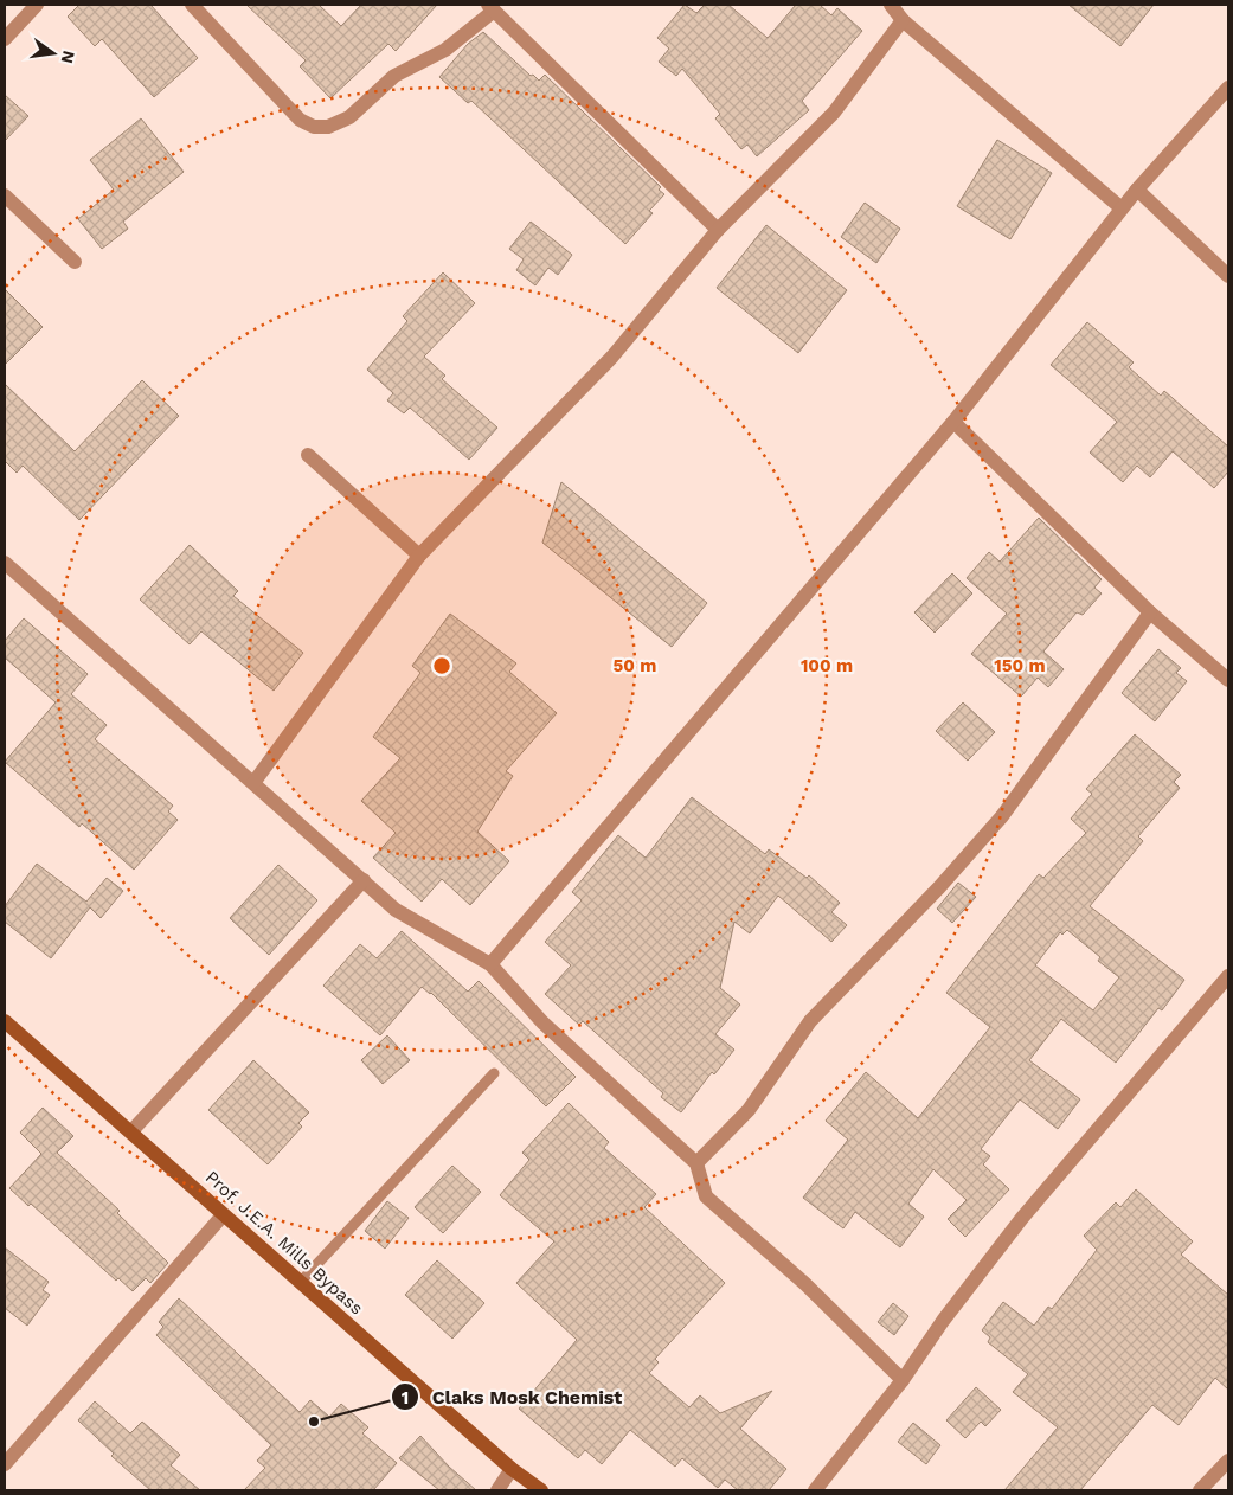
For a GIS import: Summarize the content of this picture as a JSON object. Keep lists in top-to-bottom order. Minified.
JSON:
{"streets":{"street":["Prof. J.E.A. Mills Bypass"]},"places":["Claks Mosk Chemist"],"north":"right","rings":["50 m","100 m","150 m"]}
